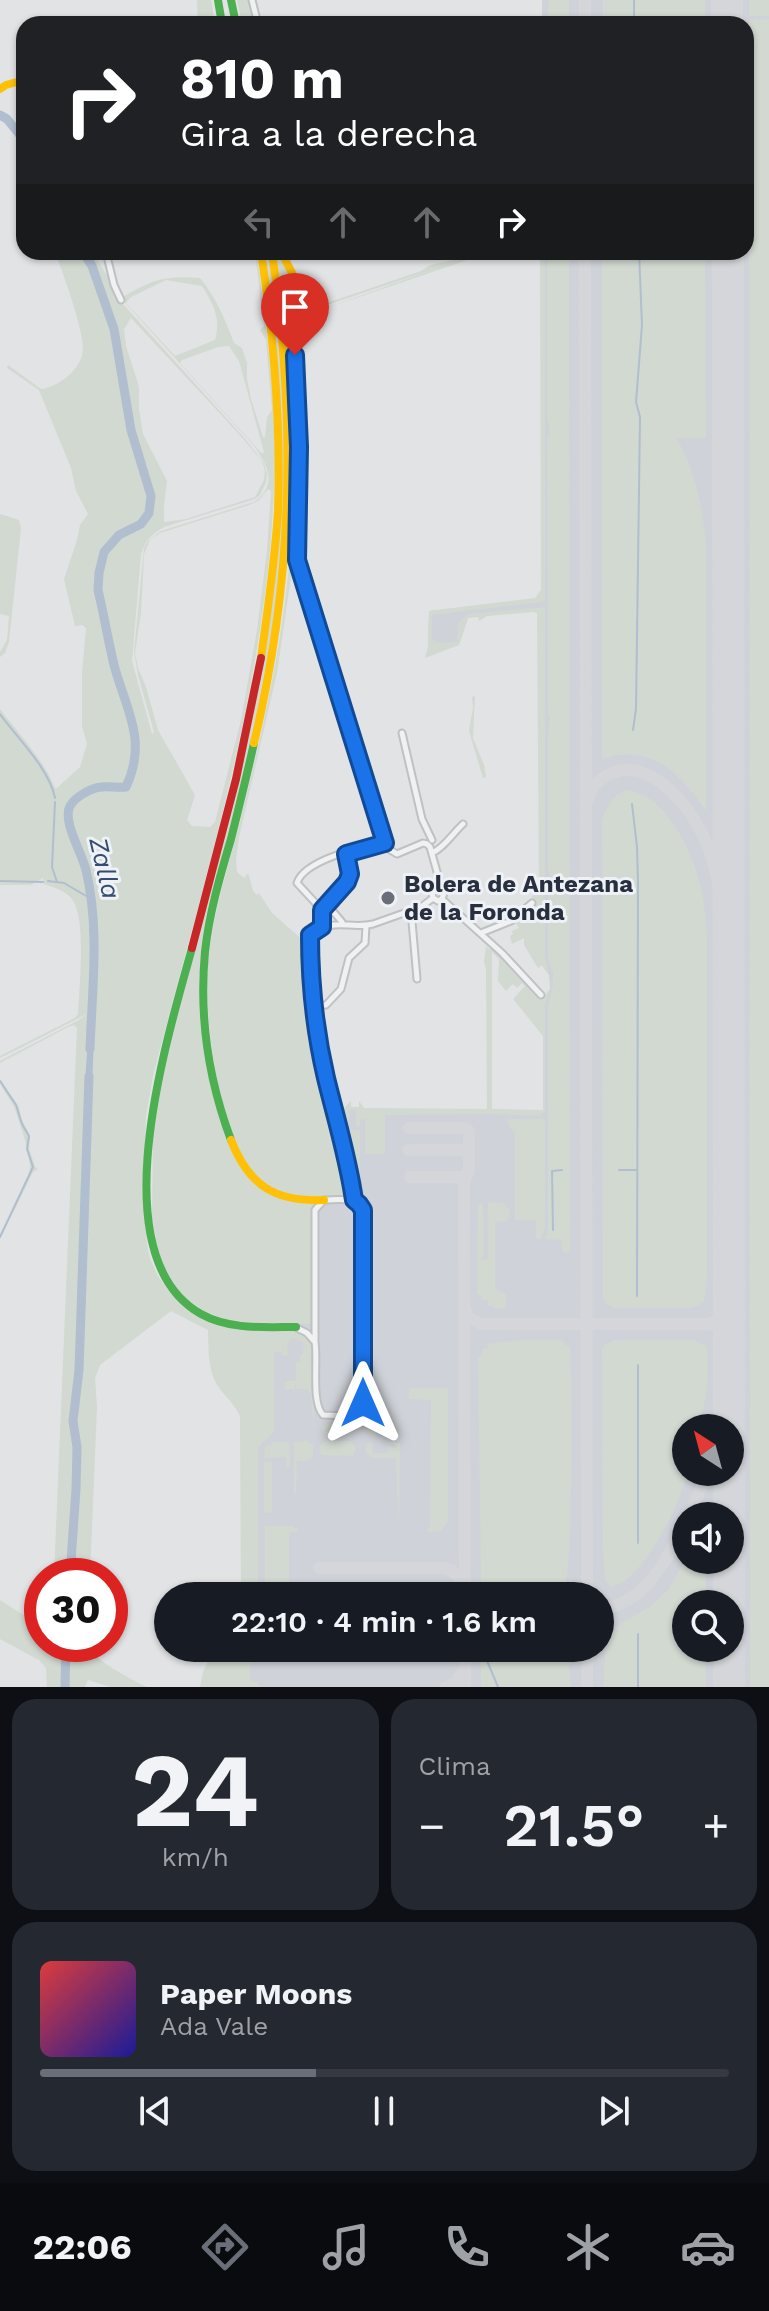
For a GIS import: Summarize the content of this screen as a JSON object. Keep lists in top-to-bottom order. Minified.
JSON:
{"water":["Zalla"],"places":["Bolera de Antezana de la Foronda"],"north":"top left","page":{"turn":["810 m","Gira a la derecha"],"limit":"30","trip":"22:10 · 4 min · 1.6 km","tile":[["24","km/h"],"Clima"],"heat":["−","21.5°","+"],"song":["Paper Moons","Ada Vale"],"tabs":"22:06"}}
